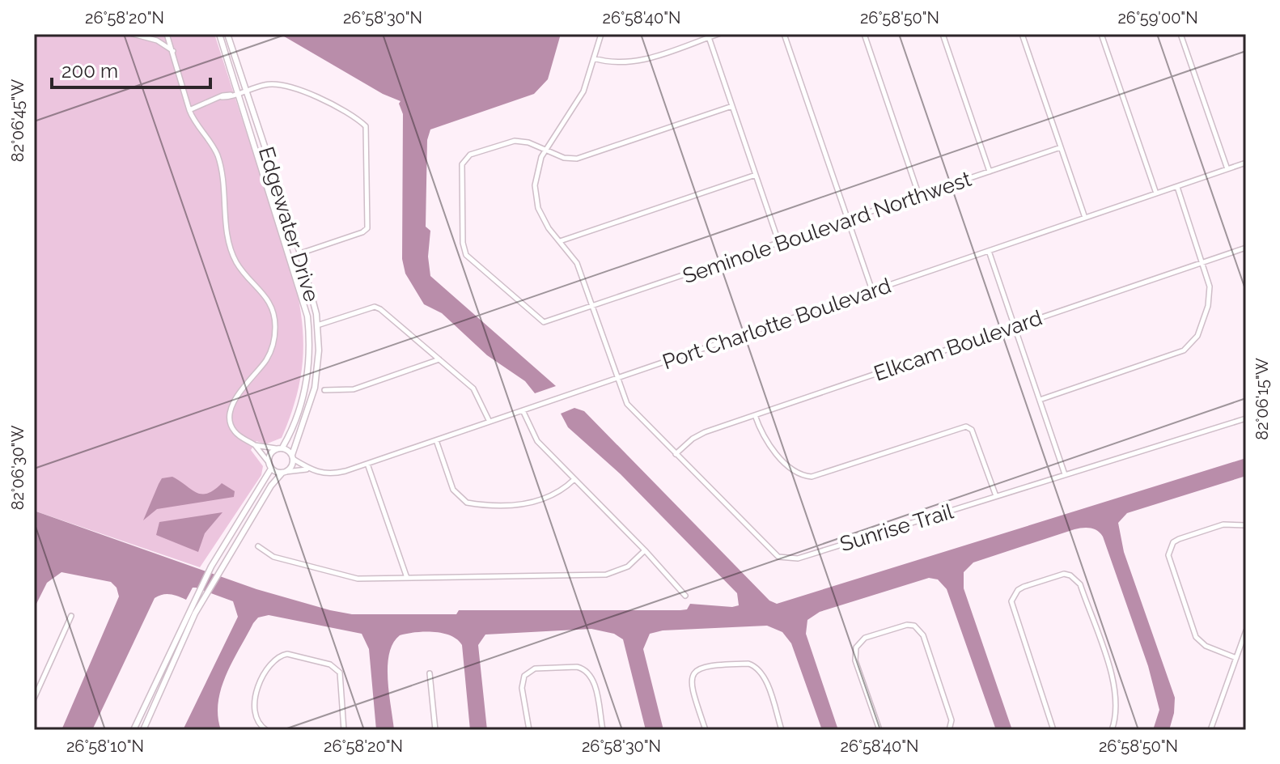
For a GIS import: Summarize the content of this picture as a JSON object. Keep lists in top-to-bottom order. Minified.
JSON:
{"streets":{"street":["Edgewater Drive","Seminole Boulevard Northwest","Port Charlotte Boulevard","Elkcam Boulevard","Sunrise Trail"]},"crossings":[["Edgewater Drive","Port Charlotte Boulevard"],["Seminole Boulevard Northwest","Sunrise Trail"],["Port Charlotte Boulevard","Sunrise Trail"],["Elkcam Boulevard","Sunrise Trail"]],"scale_bar":"200 m","coordinates":["26°58'20\"N","26°58'30\"N","26°58'40\"N","26°58'50\"N","26°59'00\"N","82°06'45\"W","82°06'15\"W","82°06'30\"W","26°58'10\"N"]}
